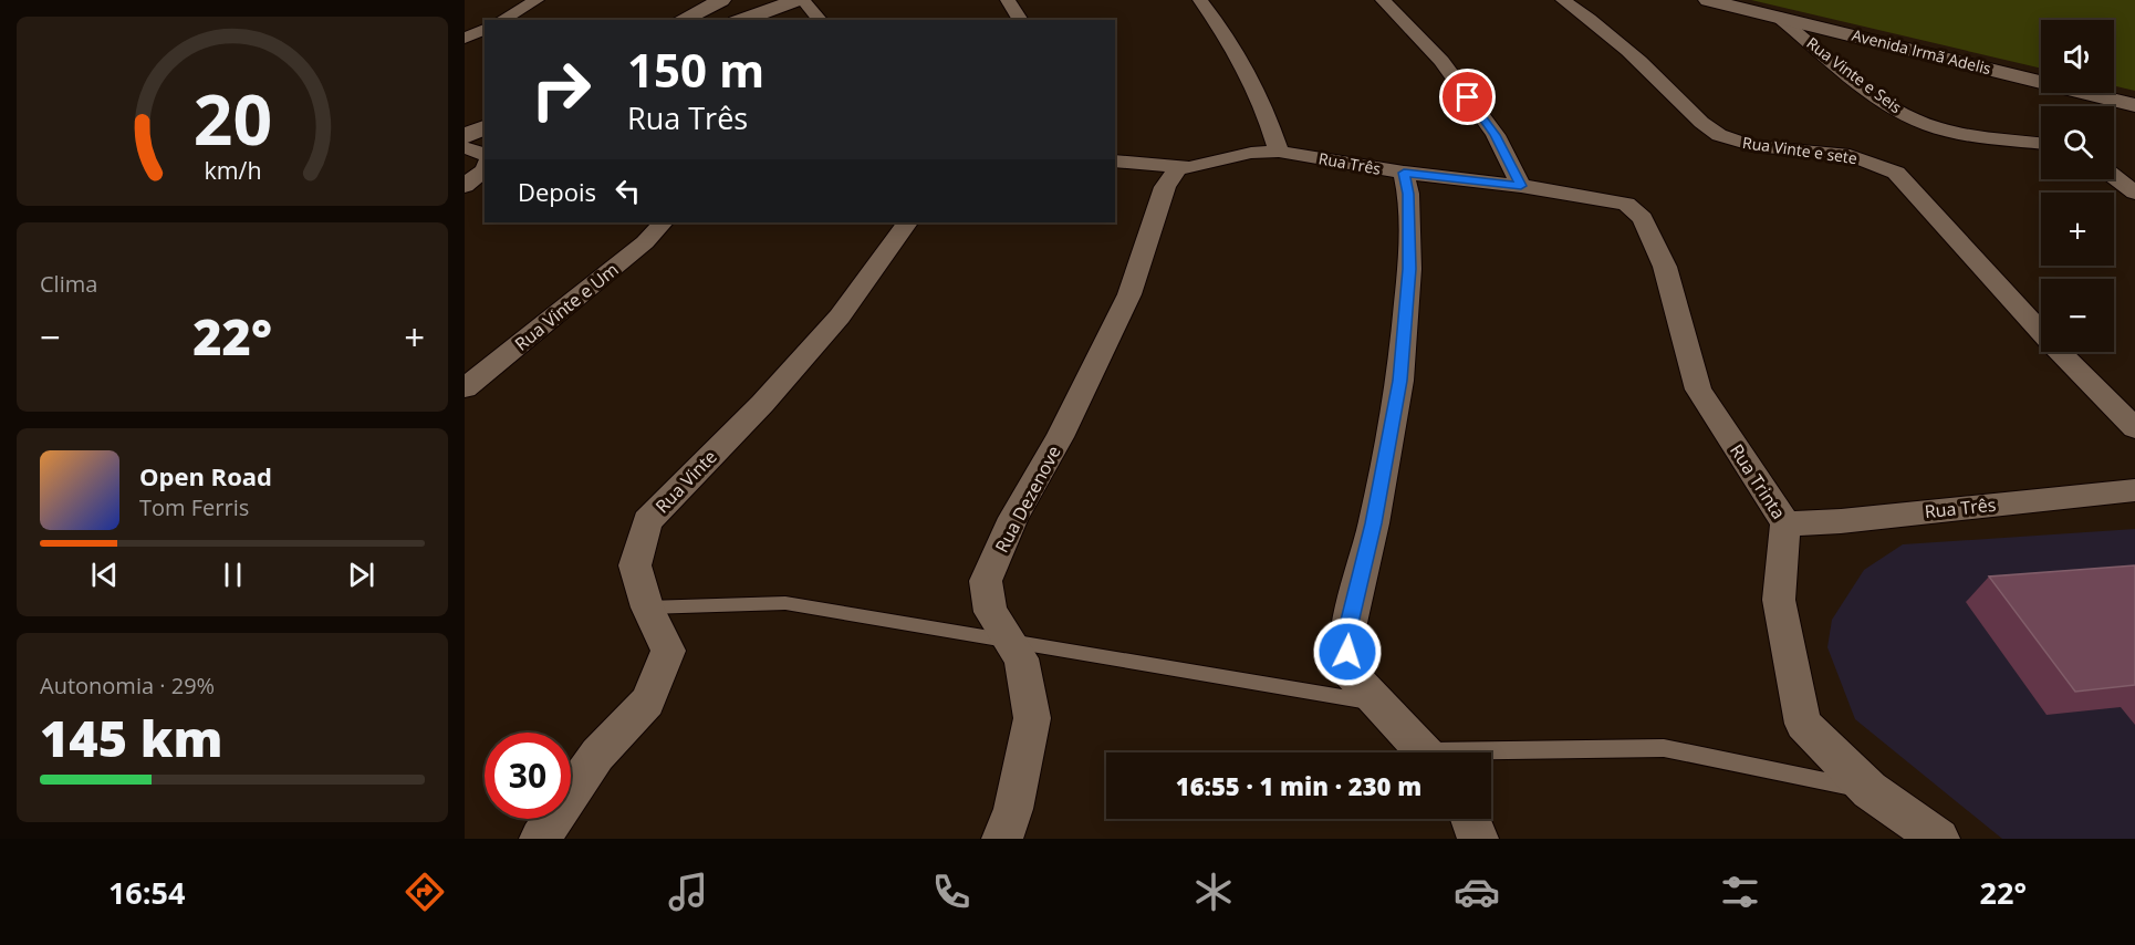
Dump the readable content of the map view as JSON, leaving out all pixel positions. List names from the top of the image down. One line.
{"streets":{"street":["Avenida Irmã Adelis","Rua Vinte e Seis","Rua Vinte e sete","Rua Três","Rua Vinte e Um","Rua Vinte","Rua Trinta","Rua Dezenove"]},"crossings":[["Avenida Irmã Adelis","Rua Vinte e Seis"],["Rua Três","Rua Trinta"],["Rua Três","Rua Dezenove"]],"page":{"map_buttons":["+","−"],"turn":["150 m","Rua Três"],"then":"Depois","tile":["Clima",["Autonomia · 29%","145 km"]],"heat":["−","22°","+"],"song":["Open Road","Tom Ferris"],"limit":"30","trip":"16:55 · 1 min · 230 m","tabs":["16:54","22°"],"gauge":["20","km/h"]}}
